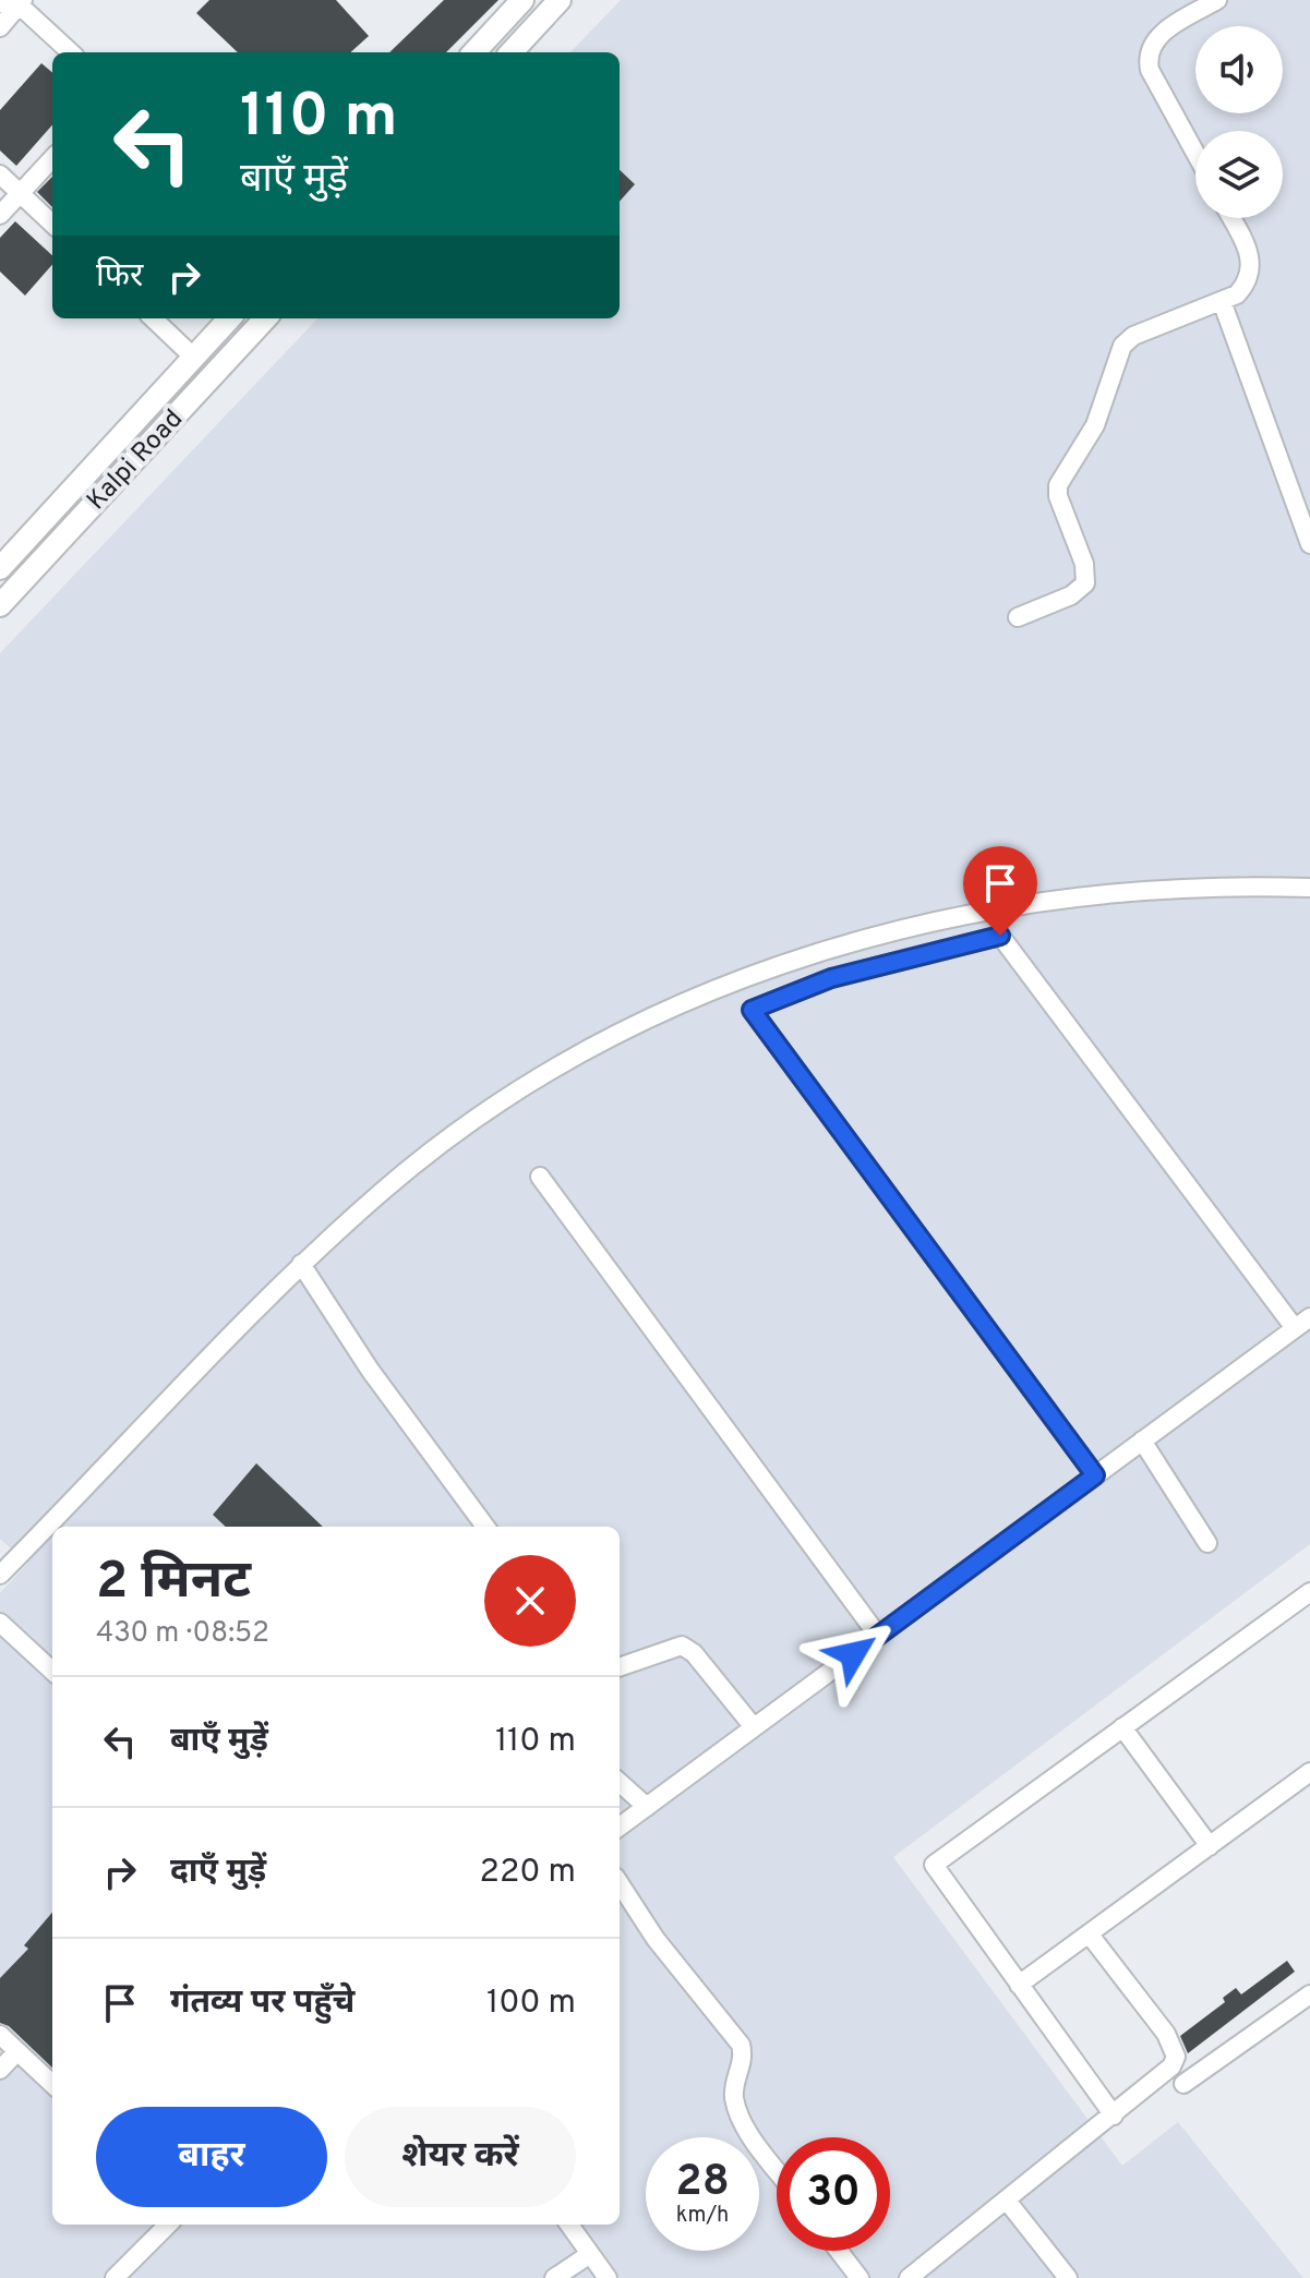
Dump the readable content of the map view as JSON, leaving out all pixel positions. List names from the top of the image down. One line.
{"streets":{"main road":["Kalpi Road"]},"page":{"turn":["110 m","बाएँ मुड़ें"],"then":"फिर","heading":["2 मिनट","430 m · 08:52"],"list":[{"name":"बाएँ मुड़ें","value":"110 m"},{"name":"दाएँ मुड़ें","value":"220 m"},{"name":"गंतव्य पर पहुँचे","value":"100 m"}],"buttons":["बाहर","शेयर करें"],"speed":"28 km/h","limit":"30"}}
